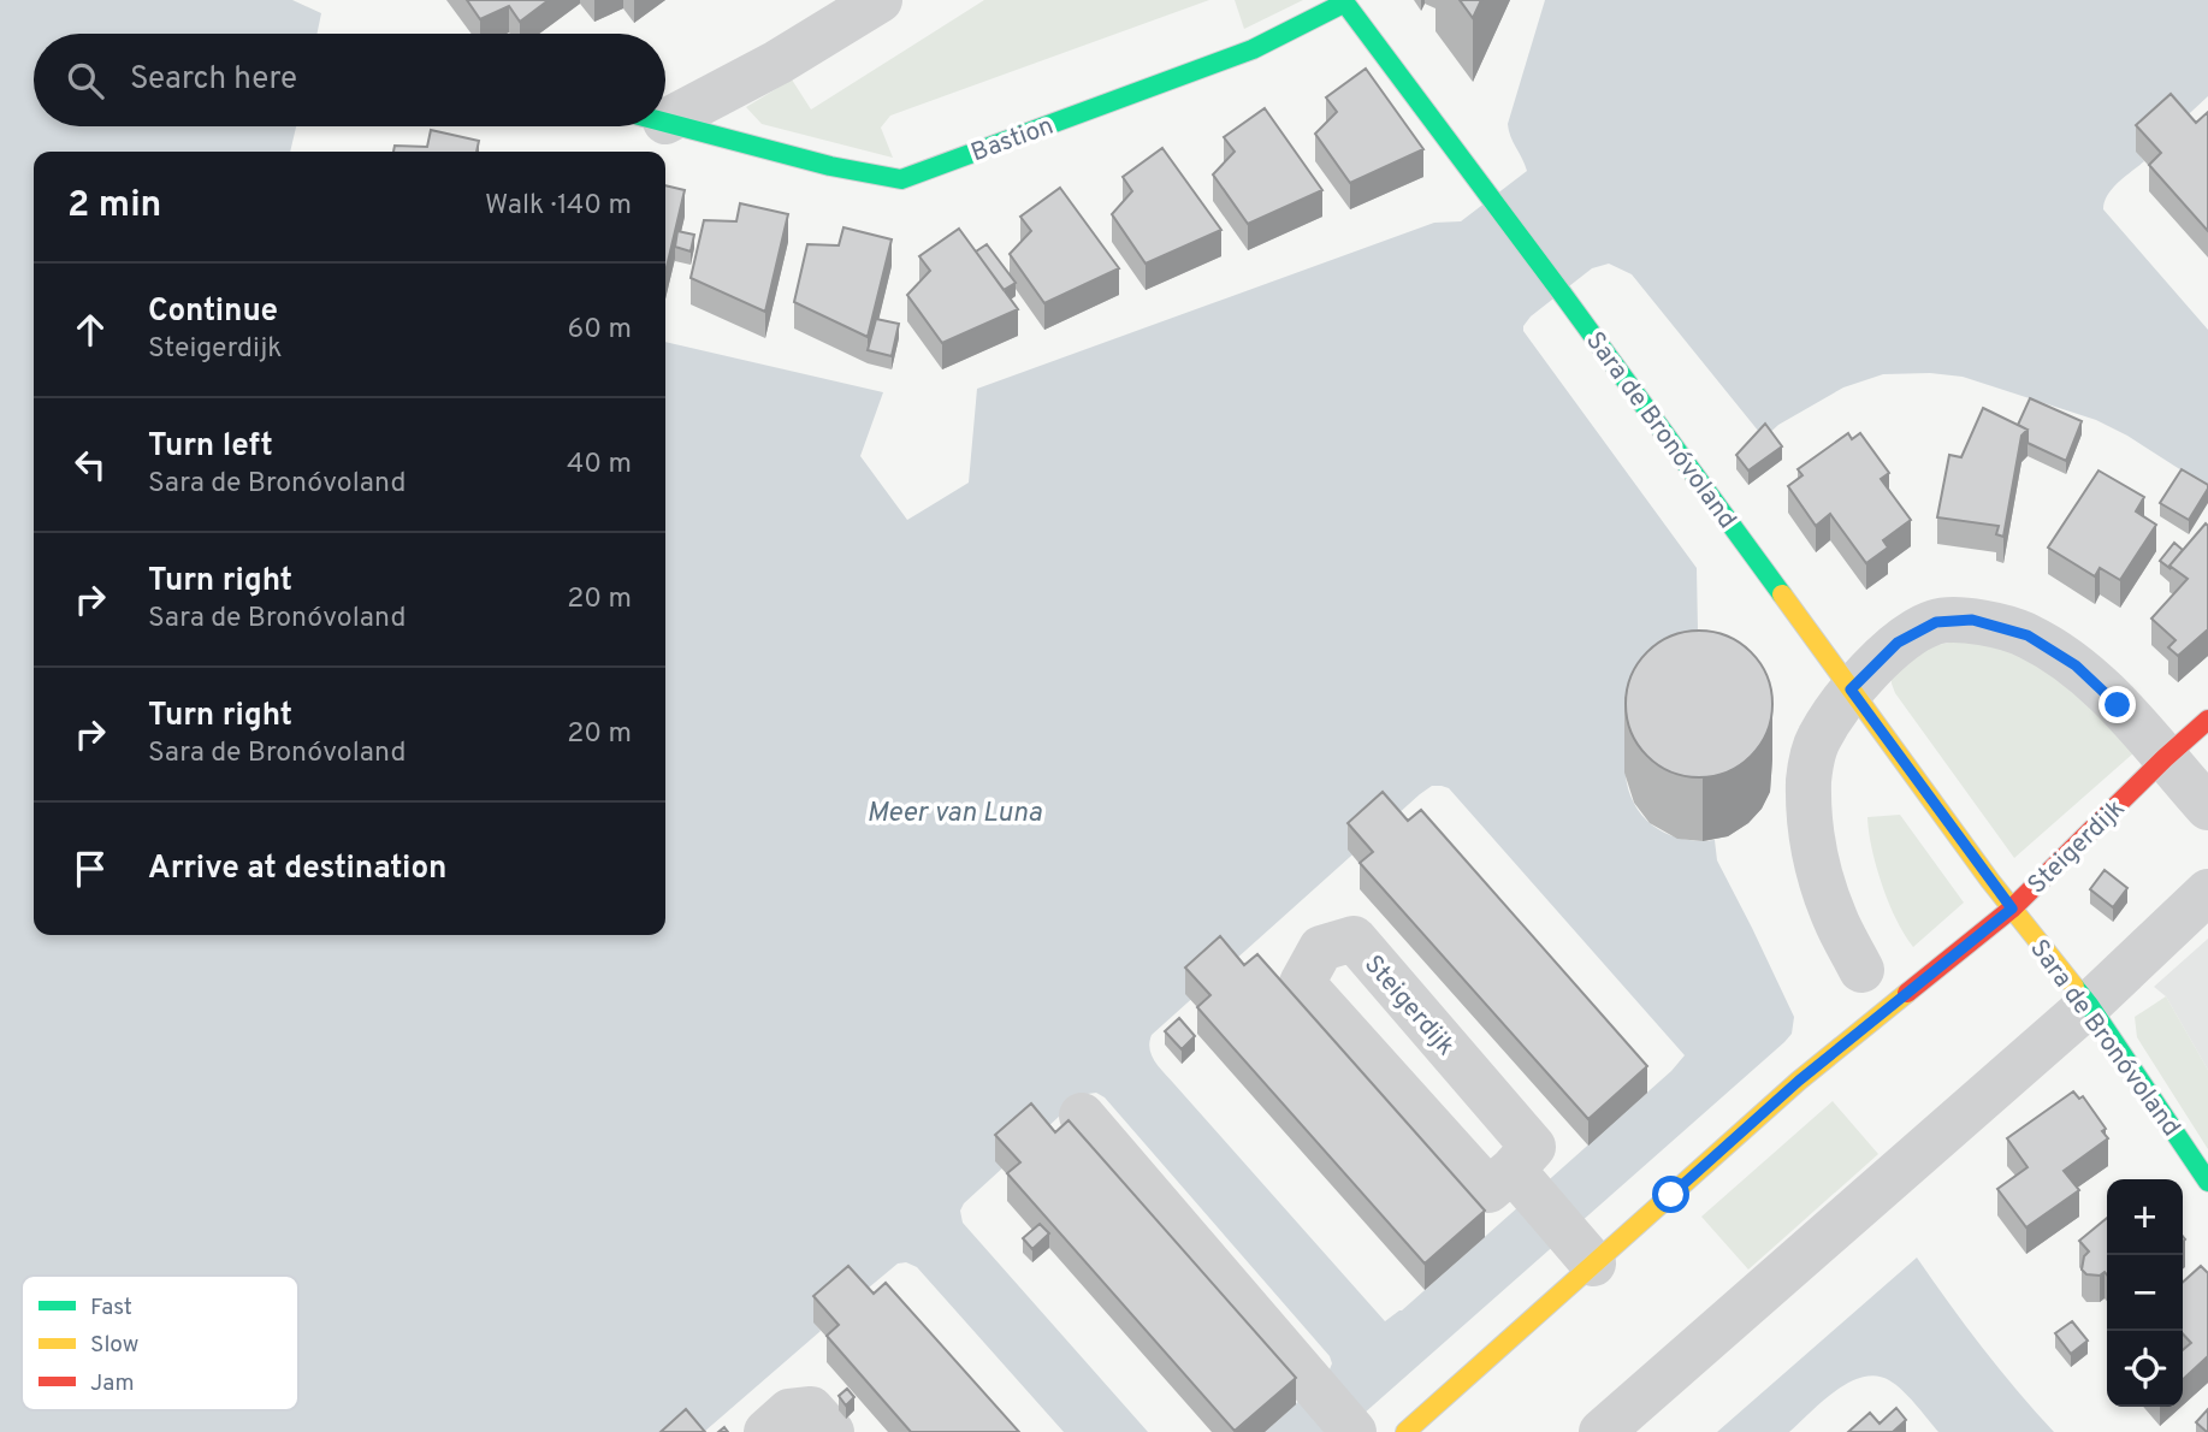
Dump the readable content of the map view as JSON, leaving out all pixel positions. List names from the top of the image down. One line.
{"streets":{"street":["Bastion","Sara de Bronóvoland","Steigerdijk"]},"crossings":[["Bastion","Sara de Bronóvoland"],["Sara de Bronóvoland","Steigerdijk"]],"water":["Meer van Luna"],"legend":["Fast","Slow","Jam"],"page":{"search":"Search here","heading":["2 min","Walk · 140 m"],"list":[["Continue","Steigerdijk","60 m"],["Turn left","Sara de Bronóvoland","40 m"],["Turn right","Sara de Bronóvoland","20 m"],["Turn right","Sara de Bronóvoland","20 m"],"Arrive at destination"],"map_buttons":["+","−"]}}
